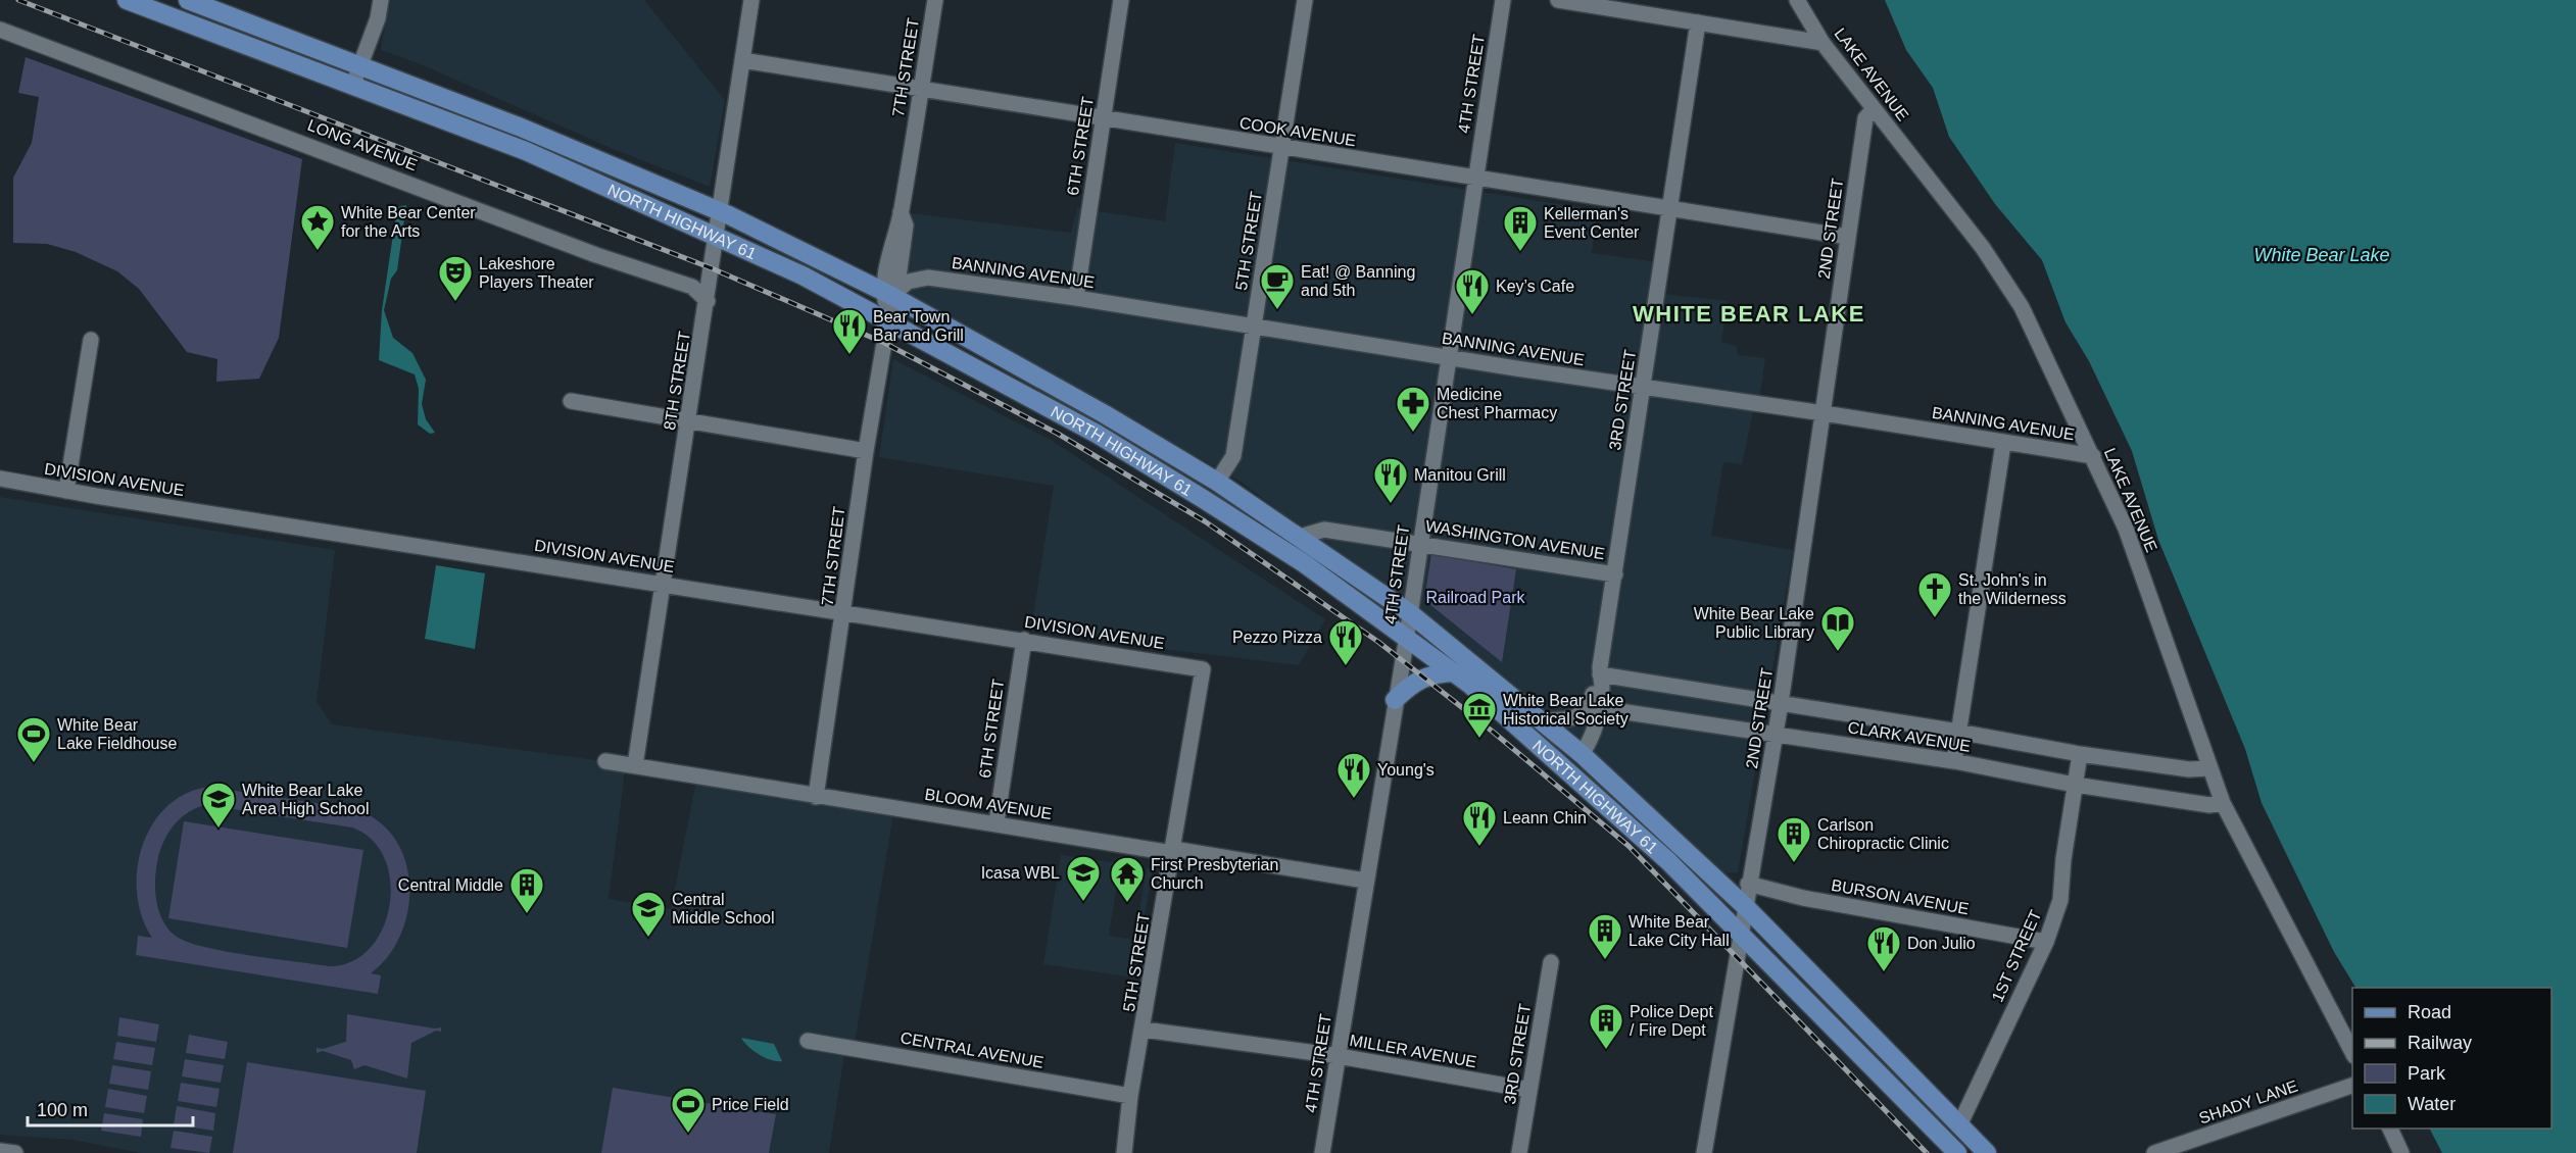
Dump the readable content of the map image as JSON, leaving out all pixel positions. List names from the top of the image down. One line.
{"streets":{"main road":["NORTH HIGHWAY 61"],"street":["7TH STREET","LAKE AVENUE","4TH STREET","COOK AVENUE","LONG AVENUE","6TH STREET","2ND STREET","5TH STREET","BANNING AVENUE","8TH STREET","3RD STREET","DIVISION AVENUE","WASHINGTON AVENUE","CLARK AVENUE","BLOOM AVENUE","BURSON AVENUE","1ST STREET","CENTRAL AVENUE","MILLER AVENUE","SHADY LANE"]},"crossings":[["7TH STREET","COOK AVENUE"],["7TH STREET","NORTH HIGHWAY 61"],["7TH STREET","BANNING AVENUE"],["7TH STREET","DIVISION AVENUE"],["7TH STREET","BLOOM AVENUE"],["LAKE AVENUE","2ND STREET"],["LAKE AVENUE","BANNING AVENUE"],["LAKE AVENUE","CLARK AVENUE"],["4TH STREET","COOK AVENUE"],["4TH STREET","NORTH HIGHWAY 61"],["4TH STREET","BANNING AVENUE"],["4TH STREET","WASHINGTON AVENUE"],["4TH STREET","BLOOM AVENUE"],["4TH STREET","MILLER AVENUE"],["COOK AVENUE","6TH STREET"],["COOK AVENUE","2ND STREET"],["COOK AVENUE","5TH STREET"],["COOK AVENUE","8TH STREET"],["COOK AVENUE","3RD STREET"],["LONG AVENUE","8TH STREET"],["6TH STREET","BANNING AVENUE"],["6TH STREET","DIVISION AVENUE"],["6TH STREET","BLOOM AVENUE"],["NORTH HIGHWAY 61","2ND STREET"],["NORTH HIGHWAY 61","5TH STREET"],["NORTH HIGHWAY 61","BANNING AVENUE"],["NORTH HIGHWAY 61","8TH STREET"],["NORTH HIGHWAY 61","3RD STREET"],["NORTH HIGHWAY 61","WASHINGTON AVENUE"],["NORTH HIGHWAY 61","1ST STREET"],["2ND STREET","BANNING AVENUE"],["2ND STREET","CLARK AVENUE"],["2ND STREET","BURSON AVENUE"],["5TH STREET","BANNING AVENUE"],["5TH STREET","DIVISION AVENUE"],["5TH STREET","BLOOM AVENUE"],["5TH STREET","CENTRAL AVENUE"],["5TH STREET","MILLER AVENUE"],["BANNING AVENUE","3RD STREET"],["8TH STREET","DIVISION AVENUE"],["8TH STREET","BLOOM AVENUE"],["3RD STREET","WASHINGTON AVENUE"],["3RD STREET","CLARK AVENUE"],["3RD STREET","MILLER AVENUE"],["CLARK AVENUE","1ST STREET"],["BURSON AVENUE","1ST STREET"]],"districts":["WHITE BEAR LAKE"],"water":["White Bear Lake"],"parks":["Railroad Park"],"places":{"place":["White Bear Center for the Arts"],"building":["Kellerman's Event Center","Carlson Chiropractic Clinic","Central Middle","White Bear Lake City Hall","Police Dept / Fire Dept"],"theatre":["Lakeshore Players Theater"],"cafe":["Eat! @ Banning and 5th"],"restaurant":["Key’s Cafe","Bear Town Bar and Grill","Manitou Grill","Pezzo Pizza","Young's","Leann Chin","Don Julio"],"pharmacy":["Medicine Chest Pharmacy"],"church":["St. John's in the Wilderness"],"library":["White Bear Lake Public Library"],"museum":["White Bear Lake Historical Society"],"sports":["White Bear Lake Fieldhouse","Price Field"],"school or university":["White Bear Lake Area High School","Icasa WBL","Central Middle School"],"temple":["First Presbyterian Church"]},"legend":["Road","Railway","Park","Water"],"scale_bar":"100 m"}
